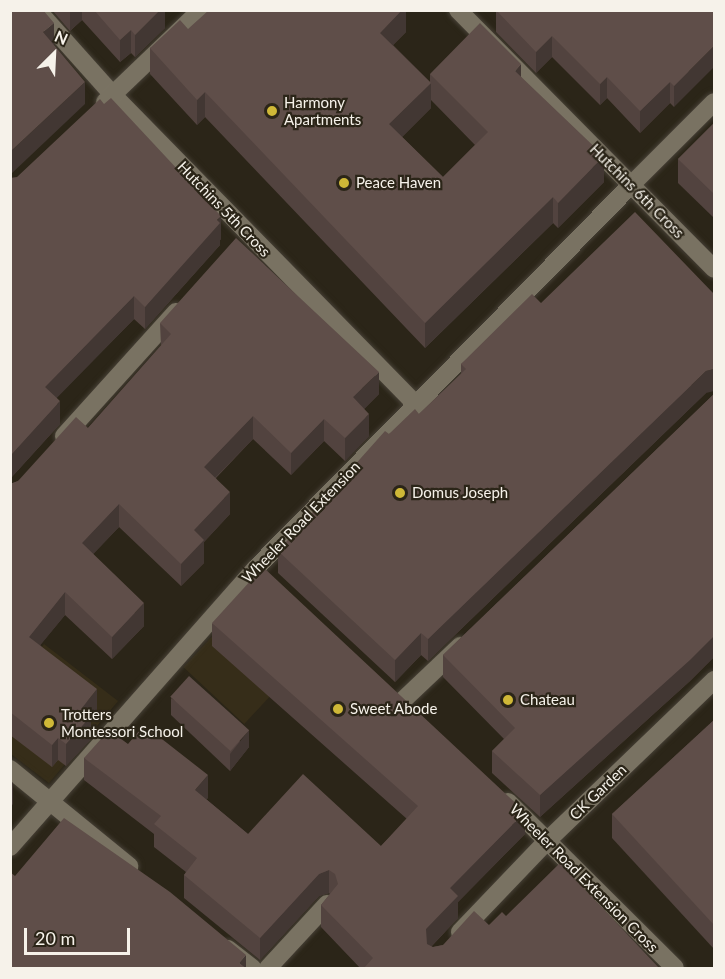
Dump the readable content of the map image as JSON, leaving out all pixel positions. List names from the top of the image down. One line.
{"streets":{"street":["Hutchins 6th Cross","Hutchins 5th Cross","Wheeler Road Extension","CK Garden","Wheeler Road Extension Cross"]},"crossings":[["Hutchins 6th Cross","Wheeler Road Extension"],["Hutchins 5th Cross","Wheeler Road Extension"],["CK Garden","Wheeler Road Extension Cross"]],"places":["Harmony Apartments","Peace Haven","Domus Joseph","Chateau","Sweet Abode","Trotters Montessori School"],"scale_bar":"20 m","north":"top right"}
